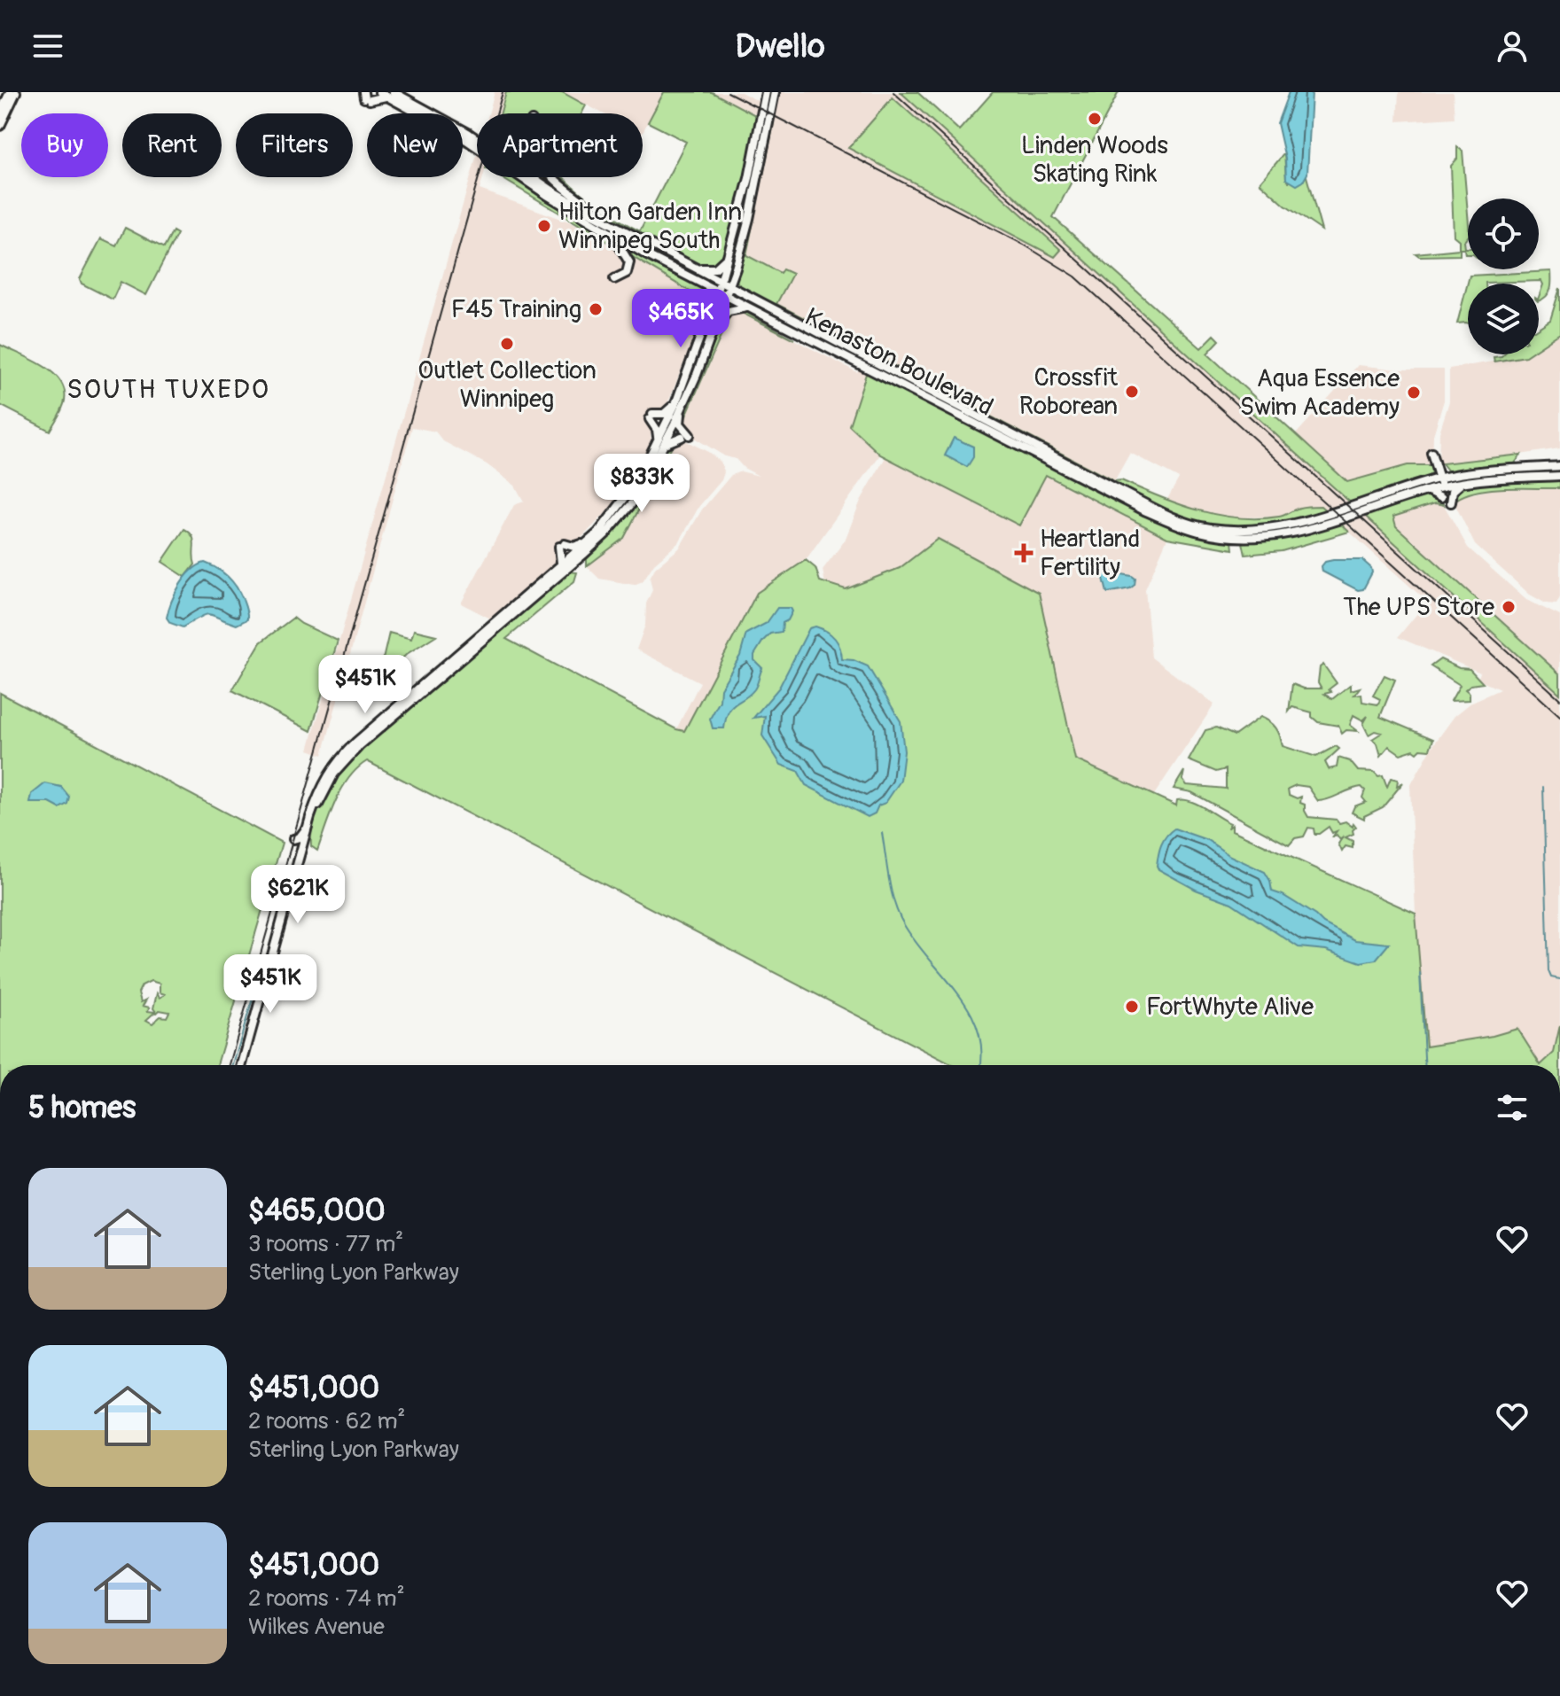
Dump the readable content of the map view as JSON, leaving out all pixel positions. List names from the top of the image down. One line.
{"streets":{"main road":["Kenaston Boulevard"]},"districts":["SOUTH TUXEDO"],"places":{"other":["Linden Woods Skating Rink","Hilton Garden Inn Winnipeg South","F45 Training","Outlet Collection Winnipeg","Crossfit Roborean","Aqua Essence Swim Academy","The UPS Store","FortWhyte Alive"],"health":["Heartland Fertility"]},"page":{"header":"Dwello","chip":["Buy","Rent","Filters","New","Apartment"],"price":["$465K","$833K","$451K","$621K","$451K"],"heading":"5 homes","list":[{"name":"$465,000","note":"3 rooms · 77 m² · Sterling Lyon Parkway"},{"name":"$451,000","note":"2 rooms · 62 m² · Sterling Lyon Parkway"},{"name":"$451,000","note":"2 rooms · 74 m² · Wilkes Avenue"}]}}
